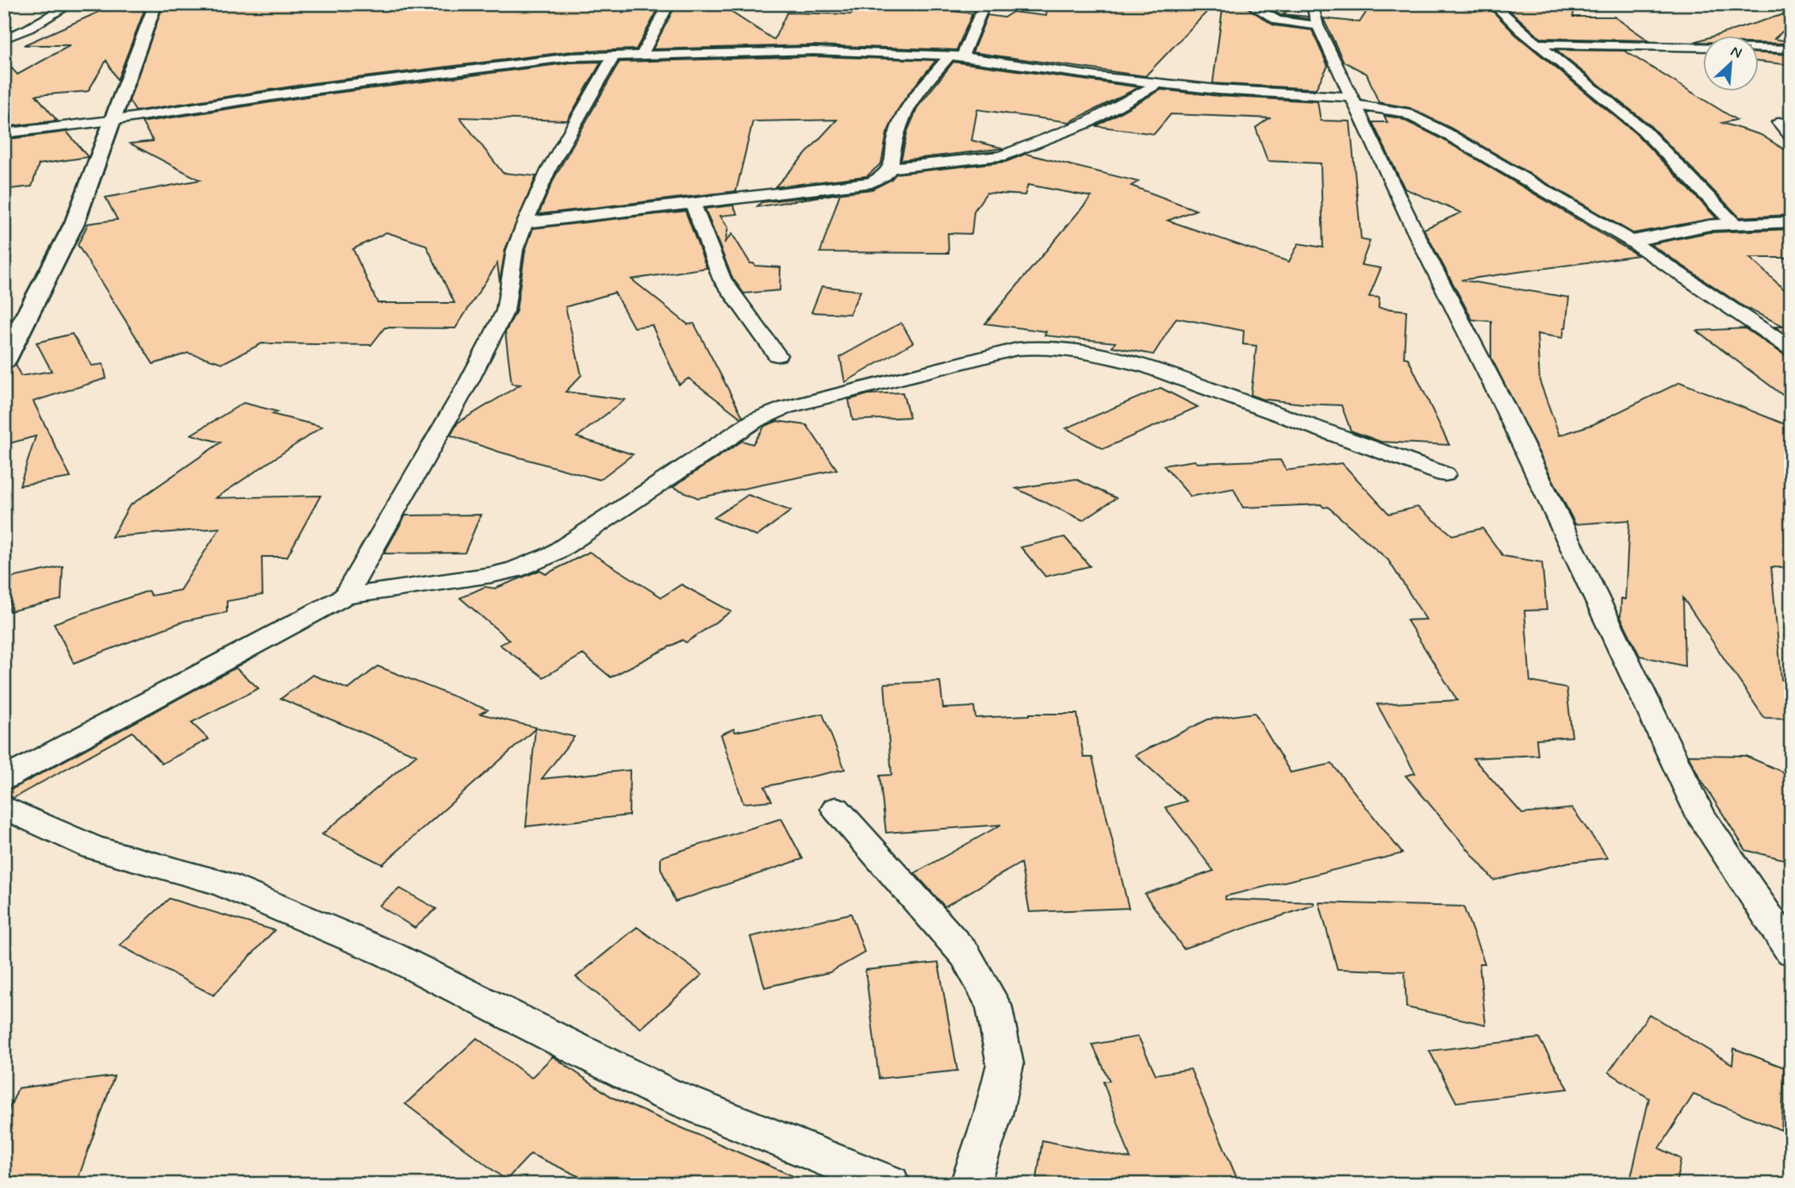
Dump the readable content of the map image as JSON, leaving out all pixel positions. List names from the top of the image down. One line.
{"north":"top right"}
